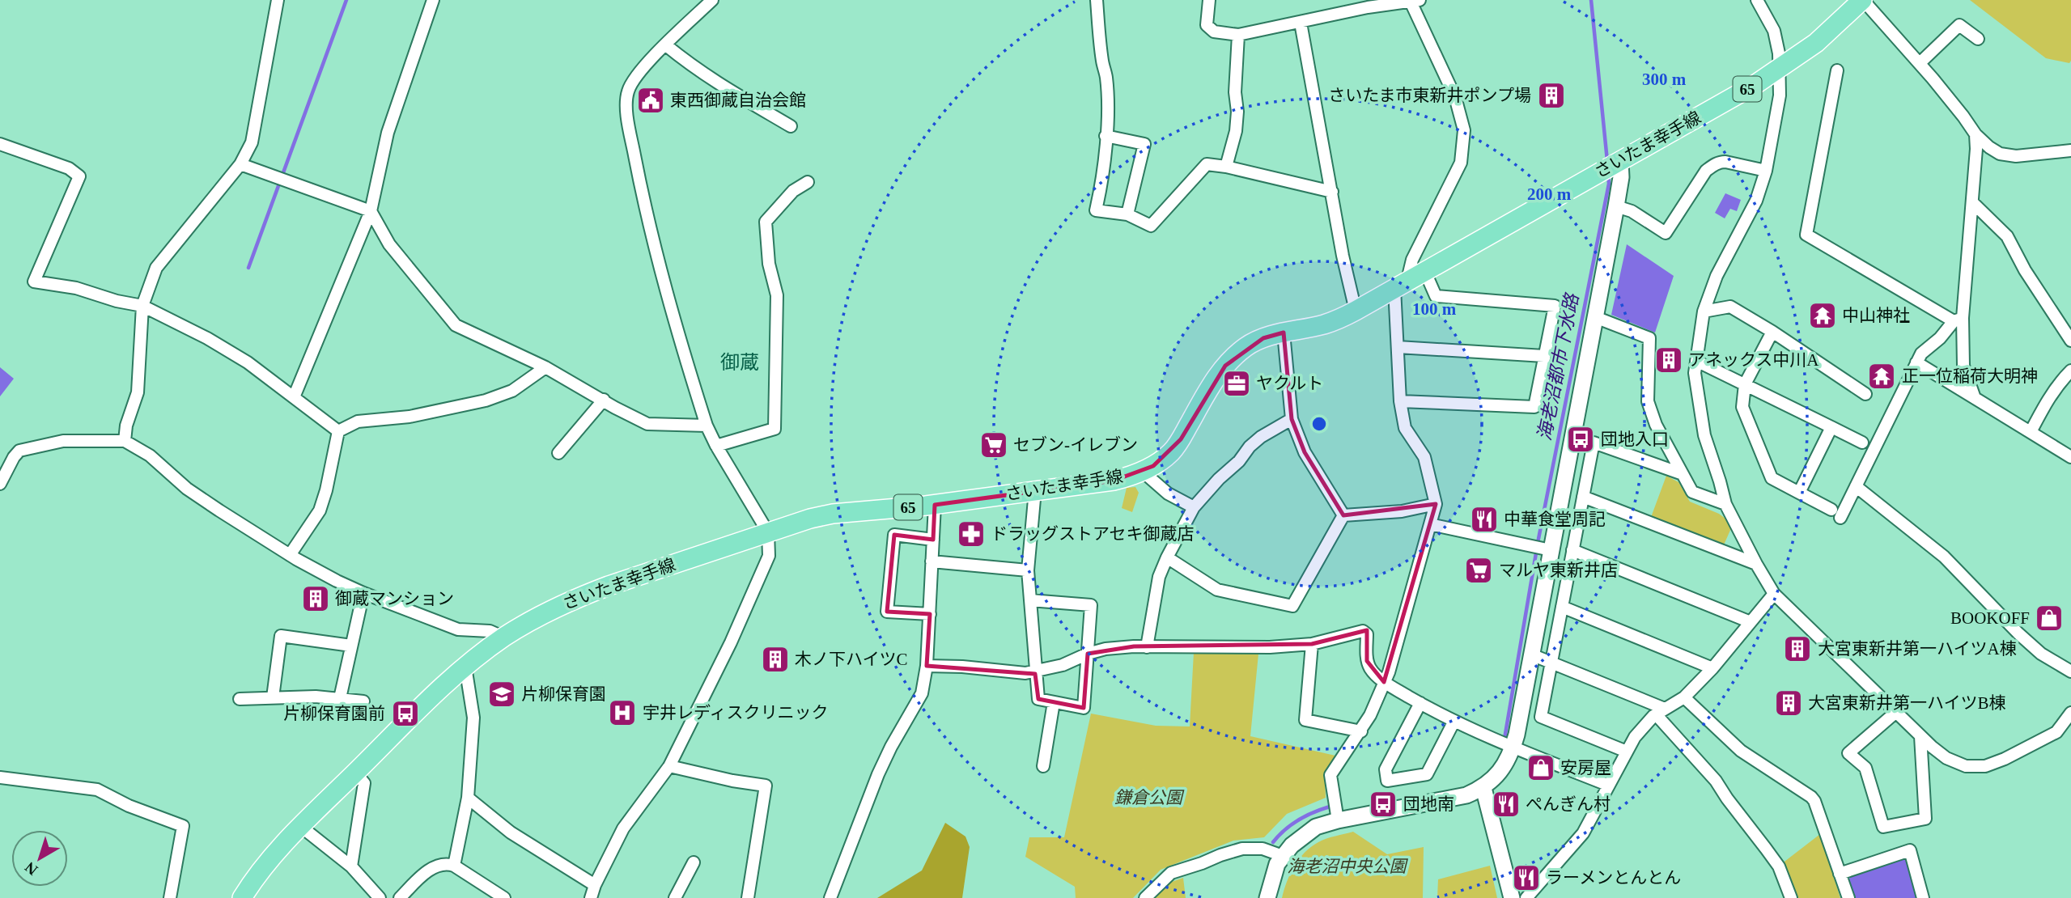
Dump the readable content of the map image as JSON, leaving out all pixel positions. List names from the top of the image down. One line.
{"streets":{"main road":["65","さいたま幸手線"]},"districts":["御蔵"],"water":["海老沼都市下水路"],"parks":["鎌倉公園","海老沼中央公園"],"places":{"building":["さいたま市東新井ポンプ場","アネックス中川A","御蔵マンション","大宮東新井第一ハイツA棟","木ノ下ハイツC","大宮東新井第一ハイツB棟"],"public building":["東西御蔵自治会館"],"temple":["中山神社","正一位稲荷大明神"],"office":["ヤクルト"],"bus stop":["団地入口","片柳保育園前","団地南"],"supermarket":["セブン-イレブン","マルヤ東新井店"],"restaurant":["中華食堂周記","ぺんぎん村","ラーメンとんとん"],"pharmacy":["ドラッグストアセキ御蔵店"],"shop":["BOOKOFF","安房屋"],"school or university":["片柳保育園"],"hospital":["宇井レディスクリニック"]},"north":"bottom left","rings":["300 m","200 m","100 m"]}
